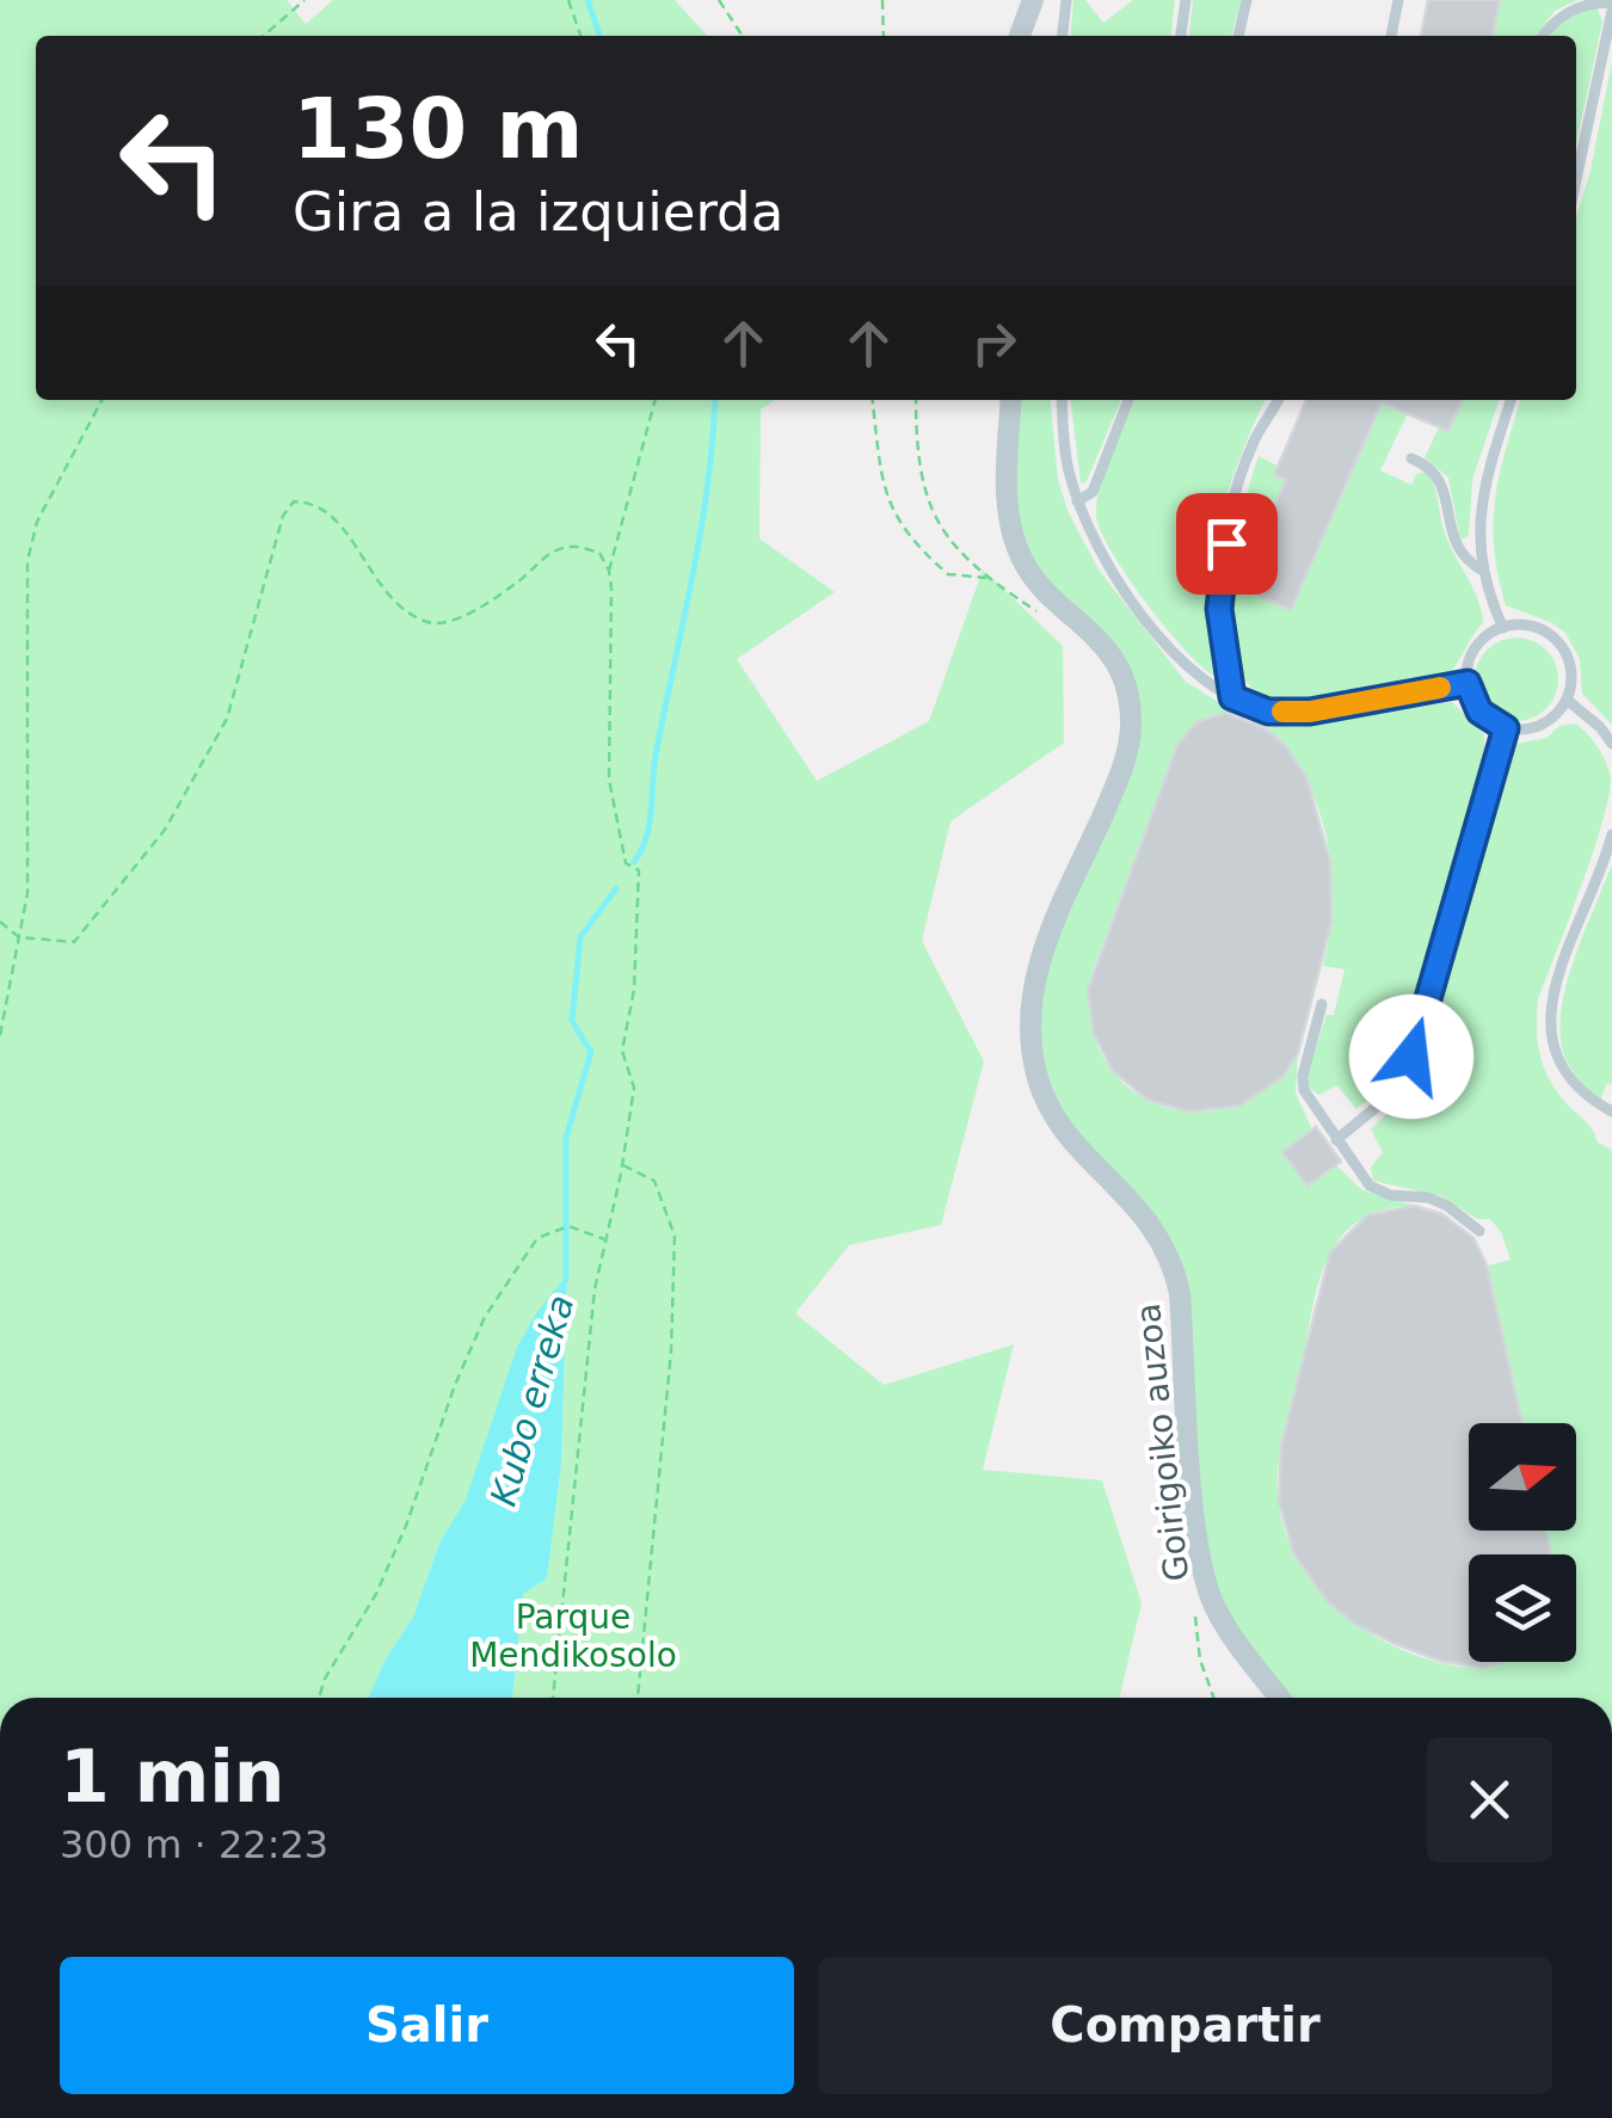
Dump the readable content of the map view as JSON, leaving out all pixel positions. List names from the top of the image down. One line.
{"streets":{"street":["Goirigoiko auzoa"]},"water":["Kubo erreka"],"parks":["Parque Mendikosolo"],"north":"right","page":{"turn":["130 m","Gira a la izquierda"],"heading":["1 min","300 m · 22:23"],"buttons":["Salir","Compartir"]}}
